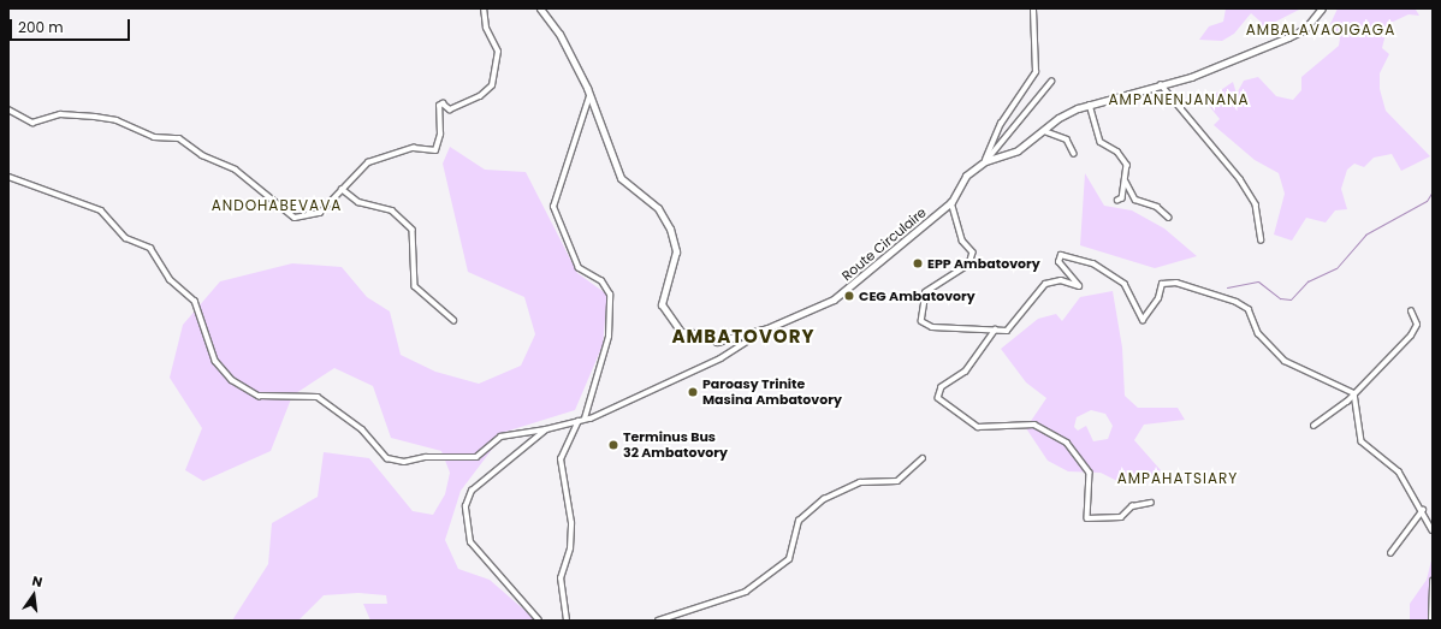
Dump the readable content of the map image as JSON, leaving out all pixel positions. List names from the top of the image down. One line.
{"streets":{"street":["Route Circulaire"]},"districts":["AMBALAVAOIGAGA","AMPANENJANANA","ANDOHABEVAVA","AMBATOVORY","AMPAHATSIARY"],"places":["EPP Ambatovory","CEG Ambatovory","Paroasy Trinite Masina Ambatovory","Terminus Bus 32 Ambatovory"],"scale_bar":"200 m","north":"top"}
